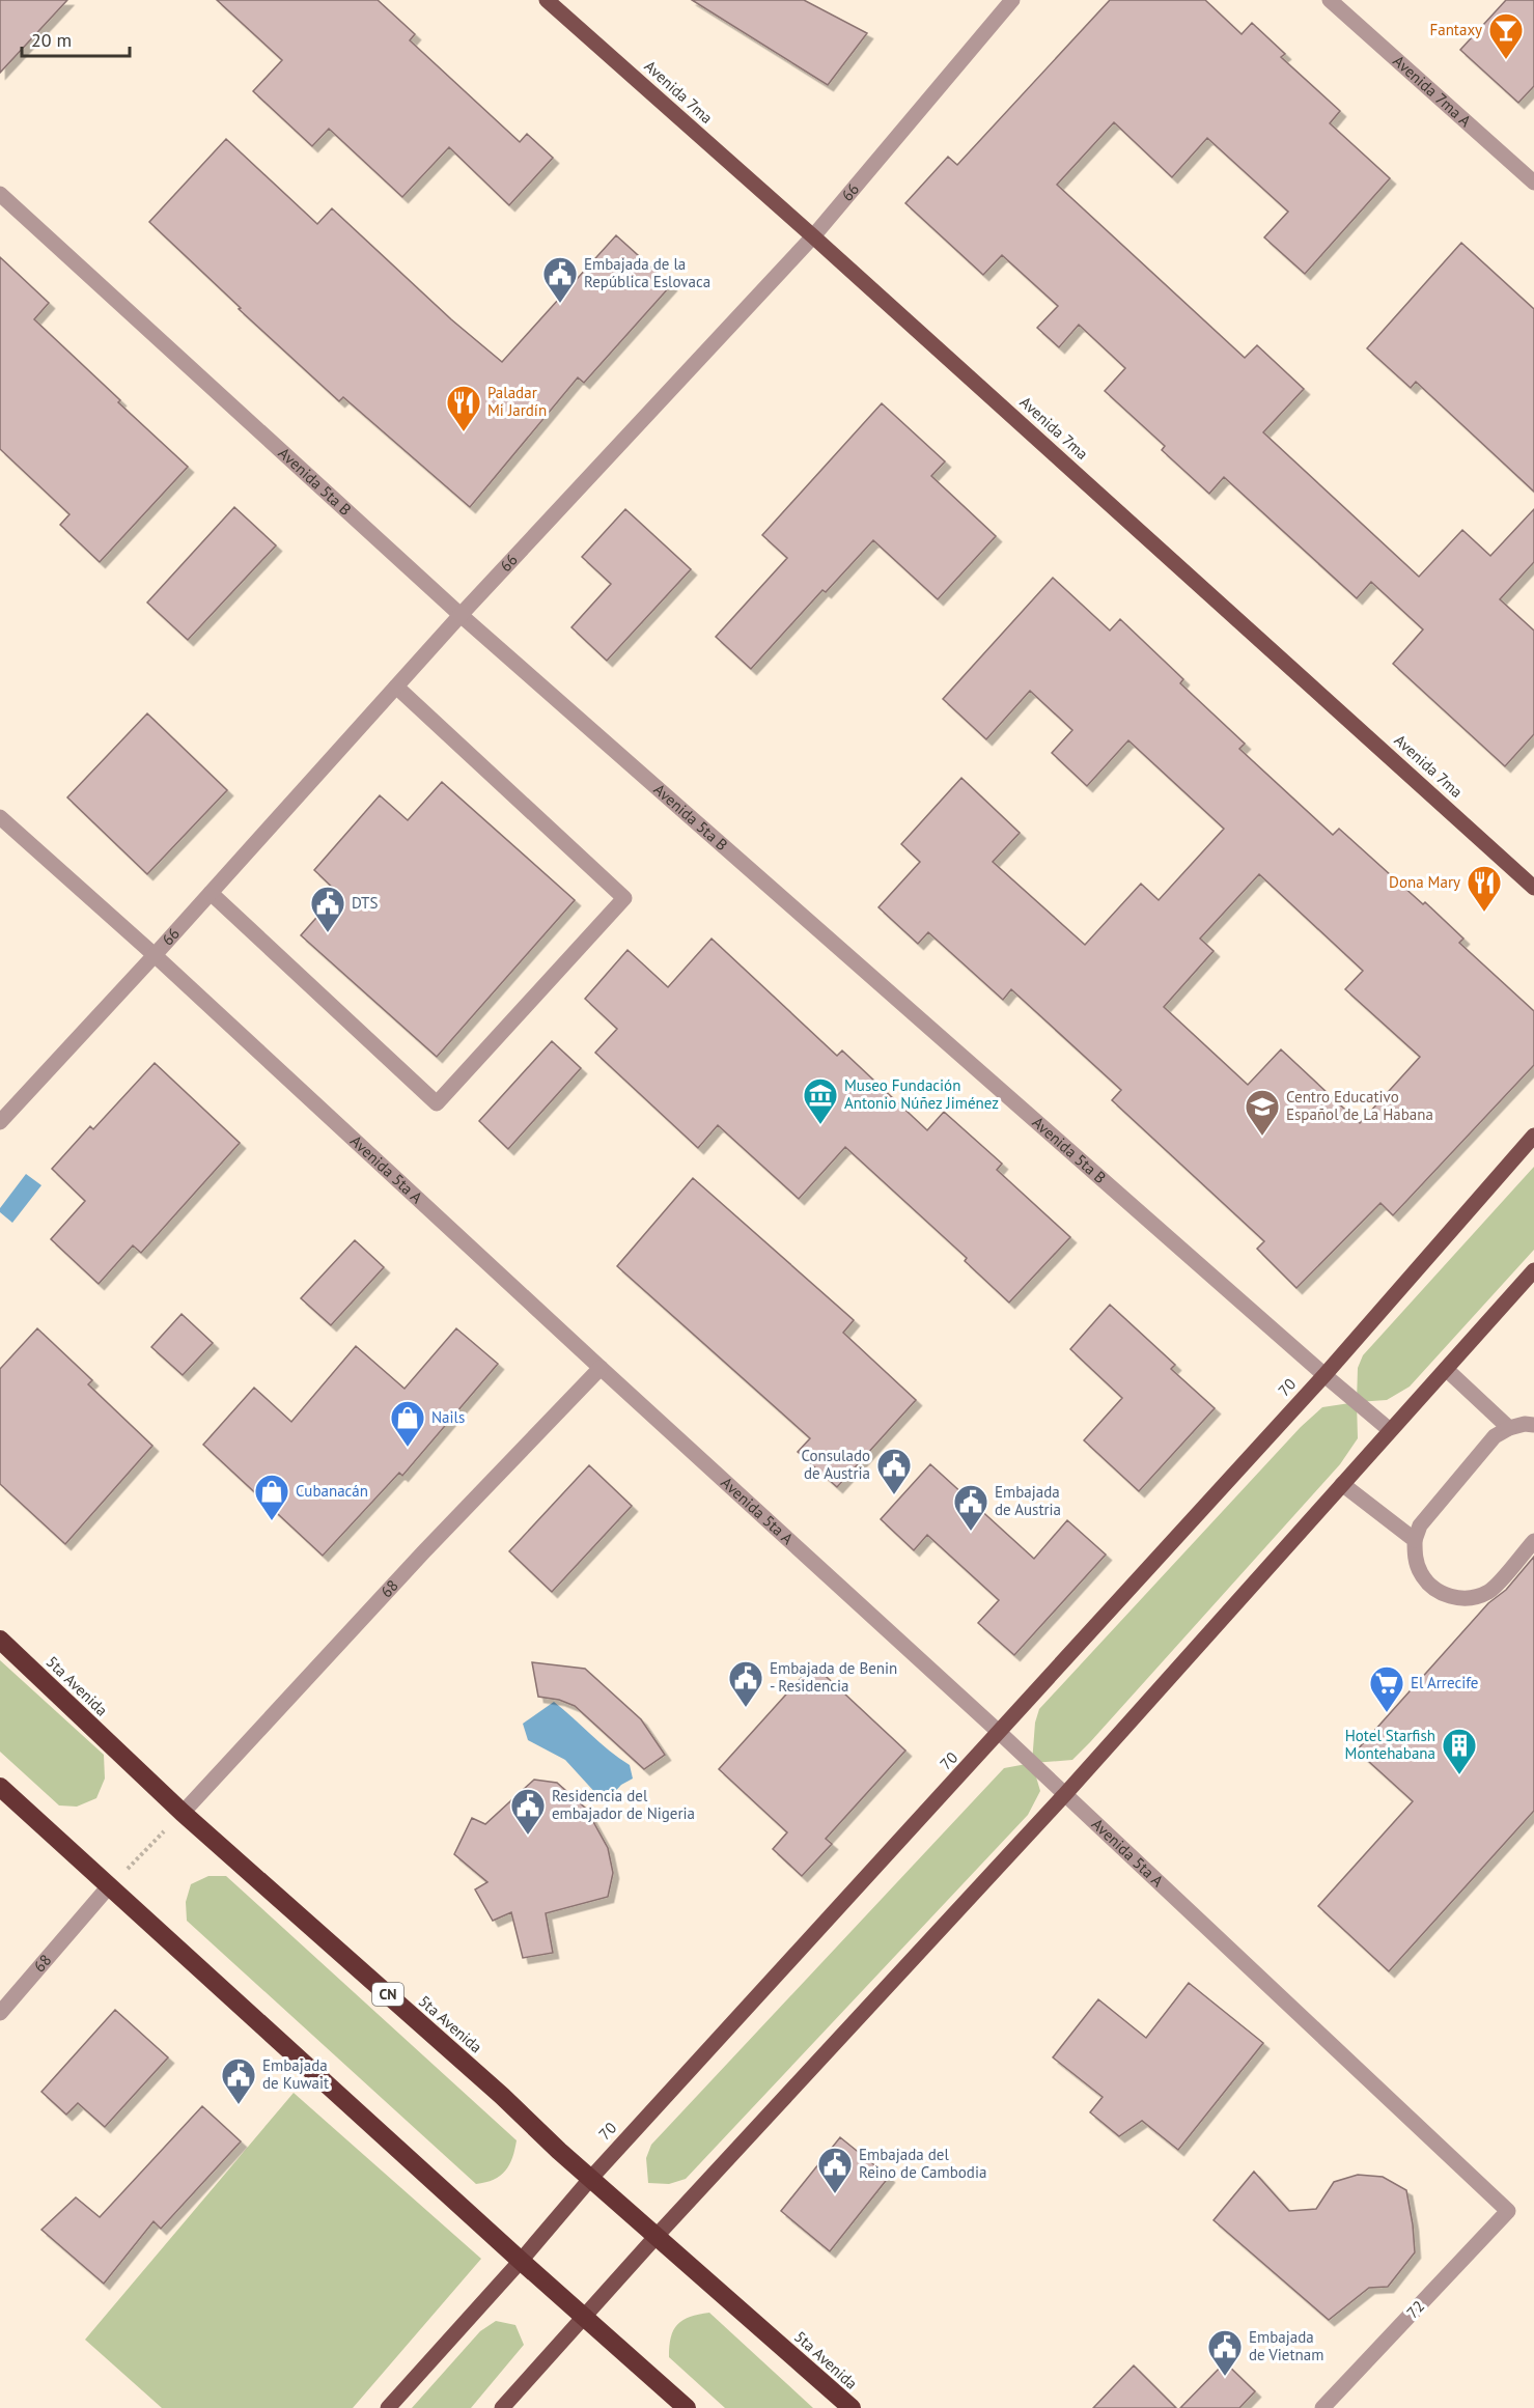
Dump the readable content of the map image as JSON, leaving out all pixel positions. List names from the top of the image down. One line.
{"streets":{"highway":["5ta Avenida","CN"],"main road":["Avenida 7ma","70"],"street":["Avenida 7ma A","66","Avenida 5ta B","Avenida 5ta A","68","72"]},"crossings":[["Avenida 7ma","66"],["66","Avenida 5ta B"],["66","Avenida 5ta A"],["Avenida 5ta B","70"],["Avenida 5ta A","70"],["Avenida 5ta A","68"],["Avenida 5ta A","72"],["70","5ta Avenida"],["68","5ta Avenida"]],"places":{"bar":["Fantaxy"],"public building":["Embajada de la República Eslovaca","DTS","Consulado de Austria","Embajada de Austria","Embajada de Benin - Residencia","Residencia del embajador de Nigeria","Embajada de Kuwait","Embajada del Reino de Cambodia","Embajada de Vietnam"],"restaurant":["Paladar Mi Jardín","Dona Mary"],"museum":["Museo Fundación Antonio Núñez Jiménez"],"school or university":["Centro Educativo Español de La Habana"],"shop":["Nails","Cubanacán"],"supermarket":["El Arrecife"],"building":["Hotel Starfish Montehabana"]},"scale_bar":"20 m"}
